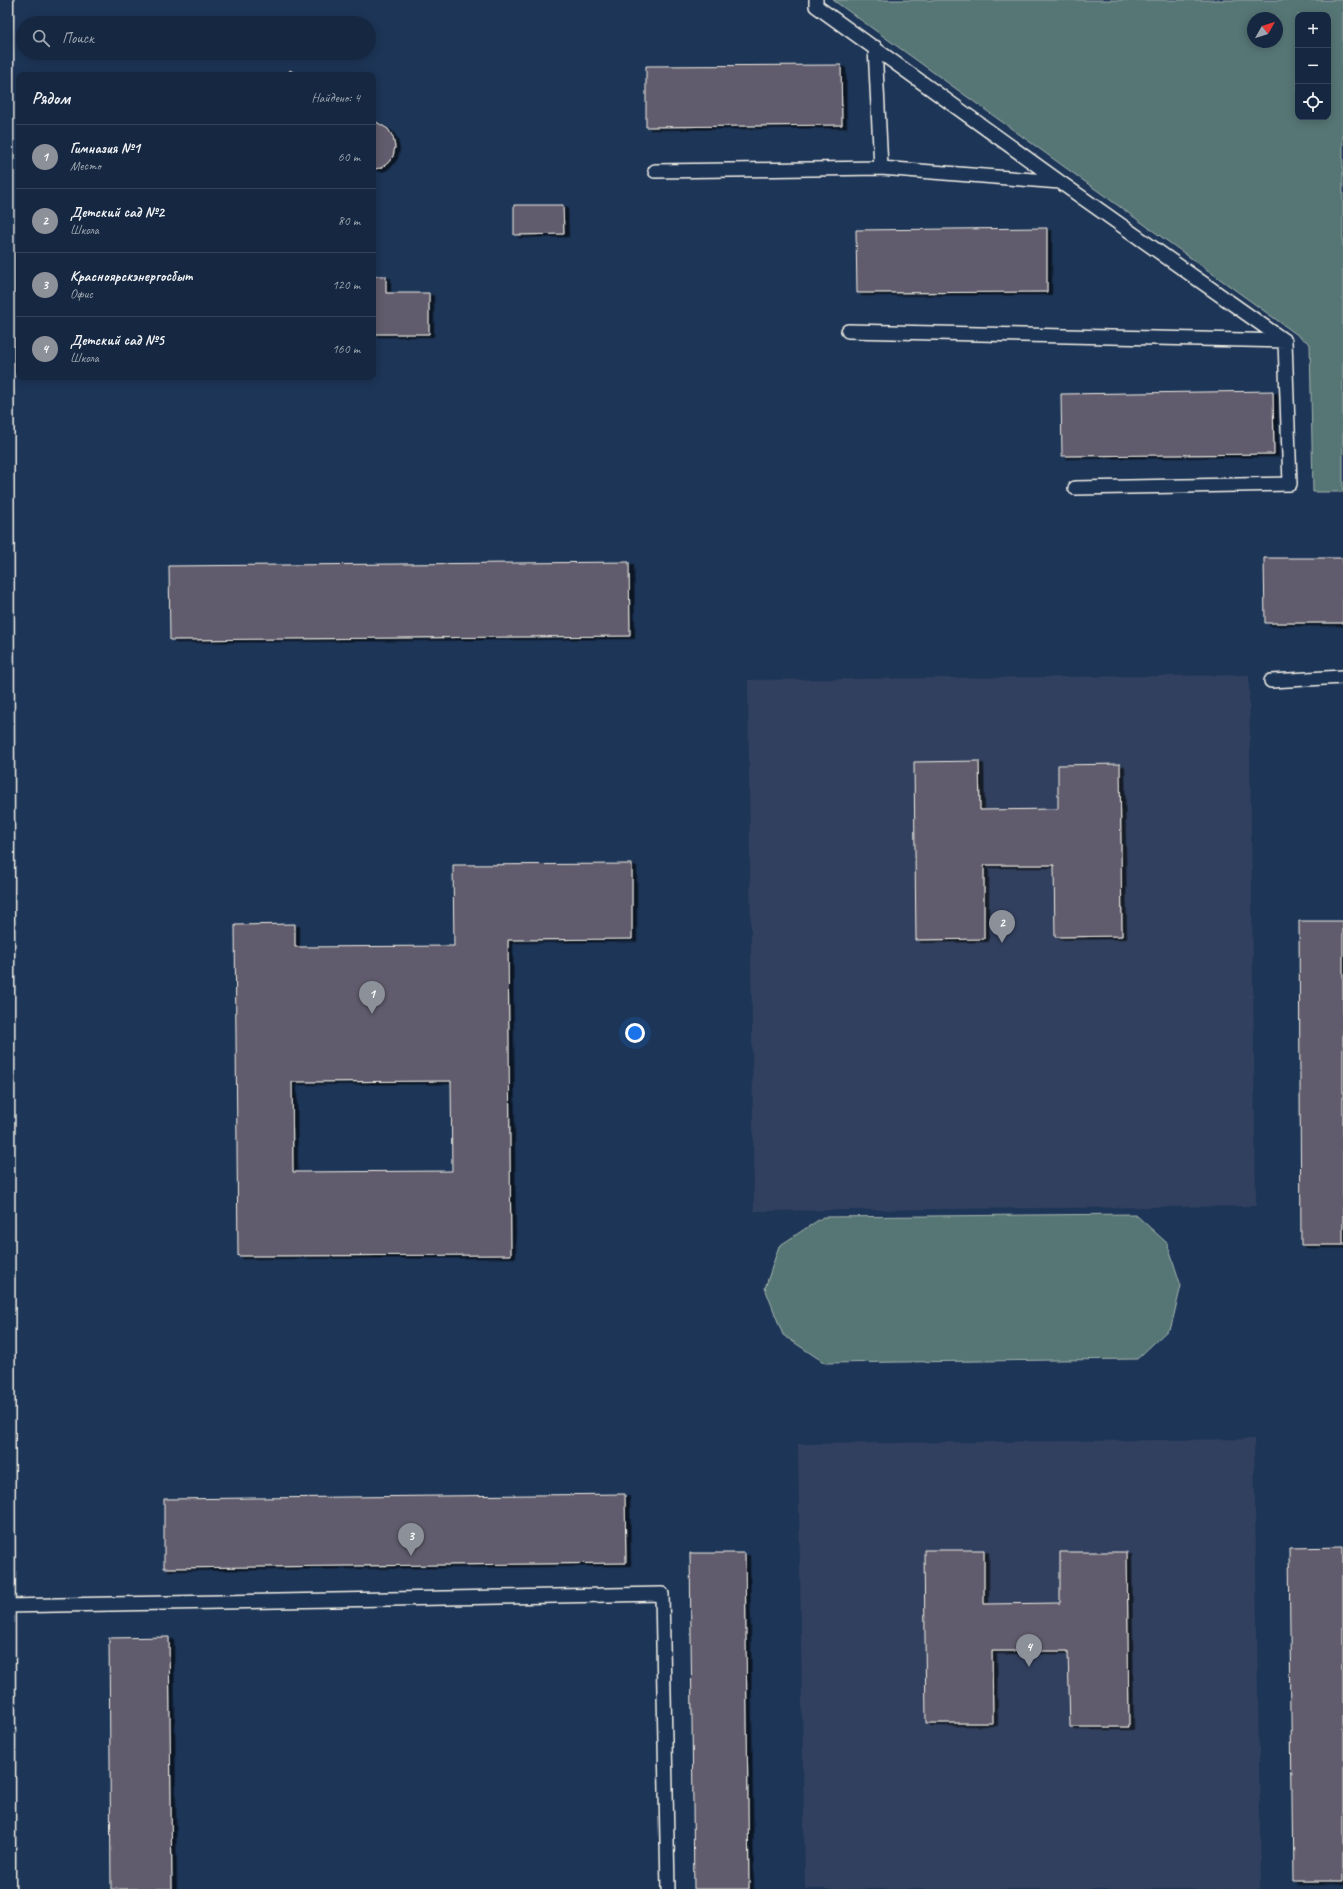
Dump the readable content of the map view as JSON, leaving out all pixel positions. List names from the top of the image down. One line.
{"north":"top right","page":{"map_buttons":["+","−"],"search":"Поиск","heading":["Рядом","Найдено: 4"],"list":[{"mark":"1","name":"Гимназия №1","note":"Место","value":"60 m"},{"mark":"2","name":"Детский сад №2","note":"Школа","value":"80 m"},{"mark":"3","name":"Красноярскэнергосбыт","note":"Офис","value":"120 m"},{"mark":"4","name":"Детский сад №5","note":"Школа","value":"160 m"}],"pins":["2","1","3","4"]}}
